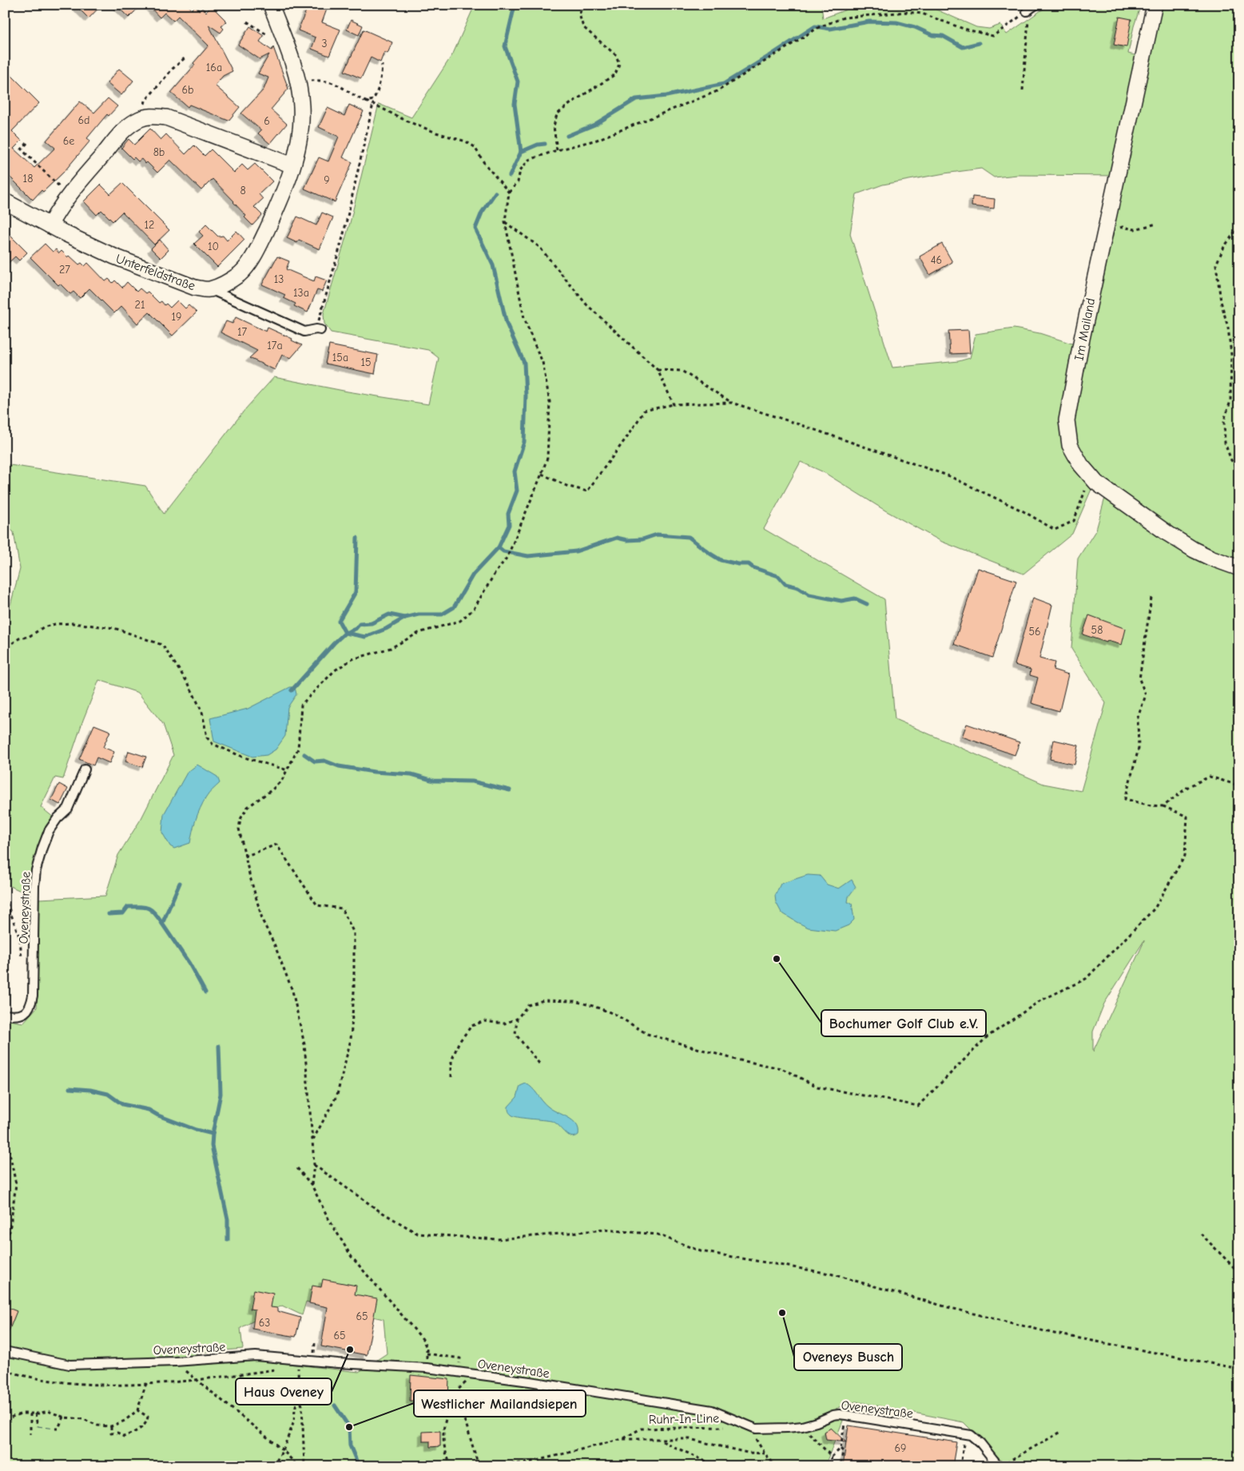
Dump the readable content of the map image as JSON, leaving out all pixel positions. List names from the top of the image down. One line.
{"streets":{"street":["Unterfeldstraße","Im Mailand"],"lane":["Oveneystraße"],"path":["Ruhr-In-Line"]},"places":["Bochumer Golf Club e.V.","Oveneys Busch","Haus Oveney","Westlicher Mailandsiepen"],"house_numbers":["3","16a","6b","6d","6","6e","8b","18","9","8","12","10","46","27","13","13a","21","19","17","17a","15a","15","58","56","65","63","65","69"]}
